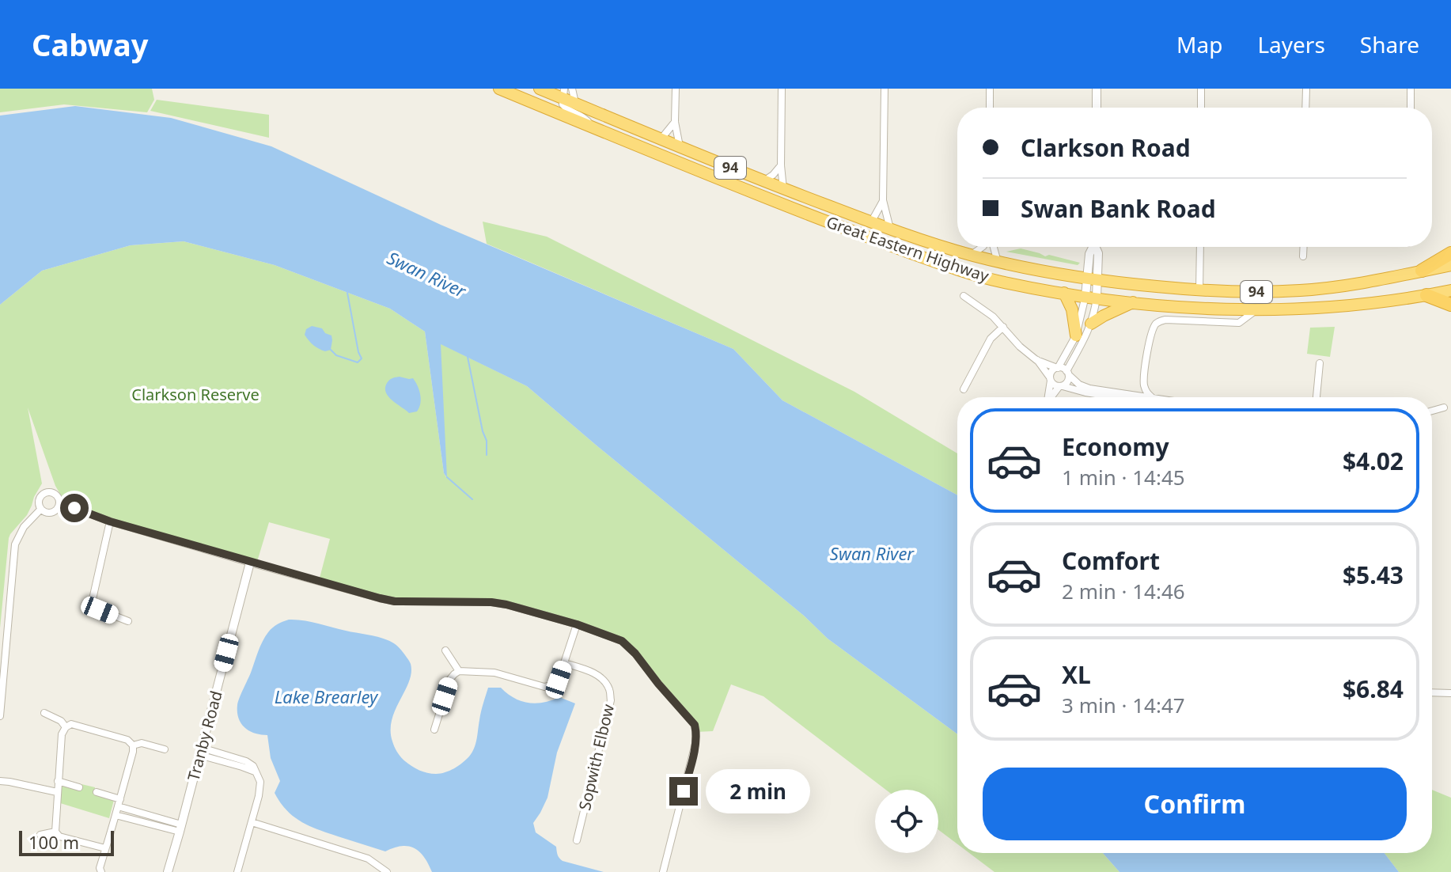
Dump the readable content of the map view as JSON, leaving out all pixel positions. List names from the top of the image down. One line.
{"streets":{"highway":["94","Great Eastern Highway"],"street":["Tranby Road","Sopwith Elbow"]},"water":["Swan River","Lake Brearley"],"parks":["Clarkson Reserve"],"scale_bar":"100 m","page":{"header":"Cabway","nav":["Map","Layers","Share"],"banner":["Clarkson Road","Swan Bank Road"],"list":[{"name":"Economy","note":"1 min · 14:45","value":"$4.02"},{"name":"Comfort","note":"2 min · 14:46","value":"$5.43"},{"name":"XL","note":"3 min · 14:47","value":"$6.84"}],"buttons":"Confirm","bubble":"2 min","scale":"100 m"}}
